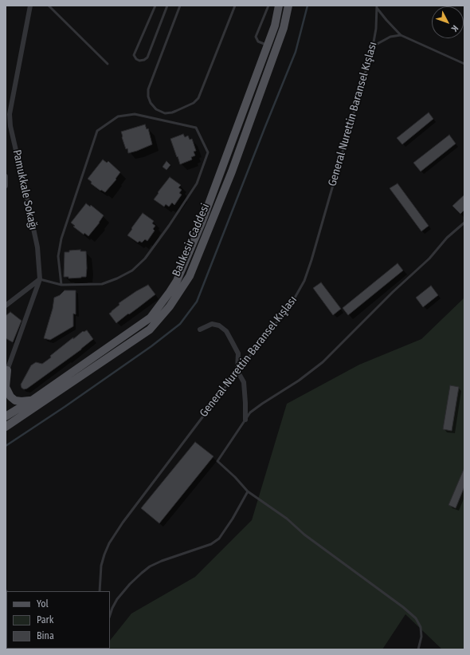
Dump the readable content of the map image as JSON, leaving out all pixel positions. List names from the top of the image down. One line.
{"streets":{"main road":["Balıkesir Caddesi"],"street":["Pamukkale Sokağı"],"lane":["General Nurettin Baransel Kışlası"]},"legend":["Yol","Park","Bina"],"north":"bottom right"}
